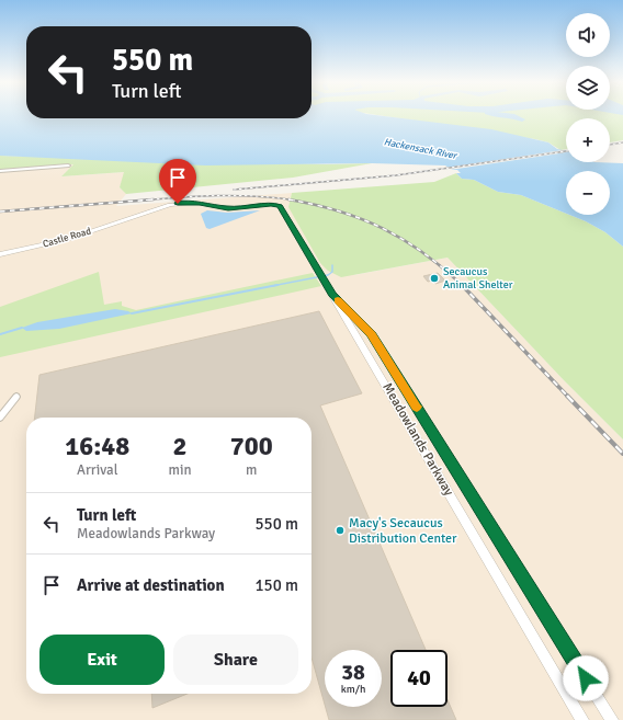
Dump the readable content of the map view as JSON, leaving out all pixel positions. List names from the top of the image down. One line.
{"streets":{"street":["Castle Road","Meadowlands Parkway"]},"crossings":[["Castle Road","Meadowlands Parkway"]],"water":["Hackensack River"],"places":["Secaucus Animal Shelter","Macy's Secaucus Distribution Center"],"page":{"map_buttons":["+","−"],"turn":["550 m","Turn left"],"eta":["16:48","Arrival","2","min","700","m"],"list":[{"name":"Turn left","note":"Meadowlands Parkway","value":"550 m"},{"name":"Arrive at destination","value":"150 m"}],"buttons":["Exit","Share"],"speed":"38 km/h","limit":"40"}}
